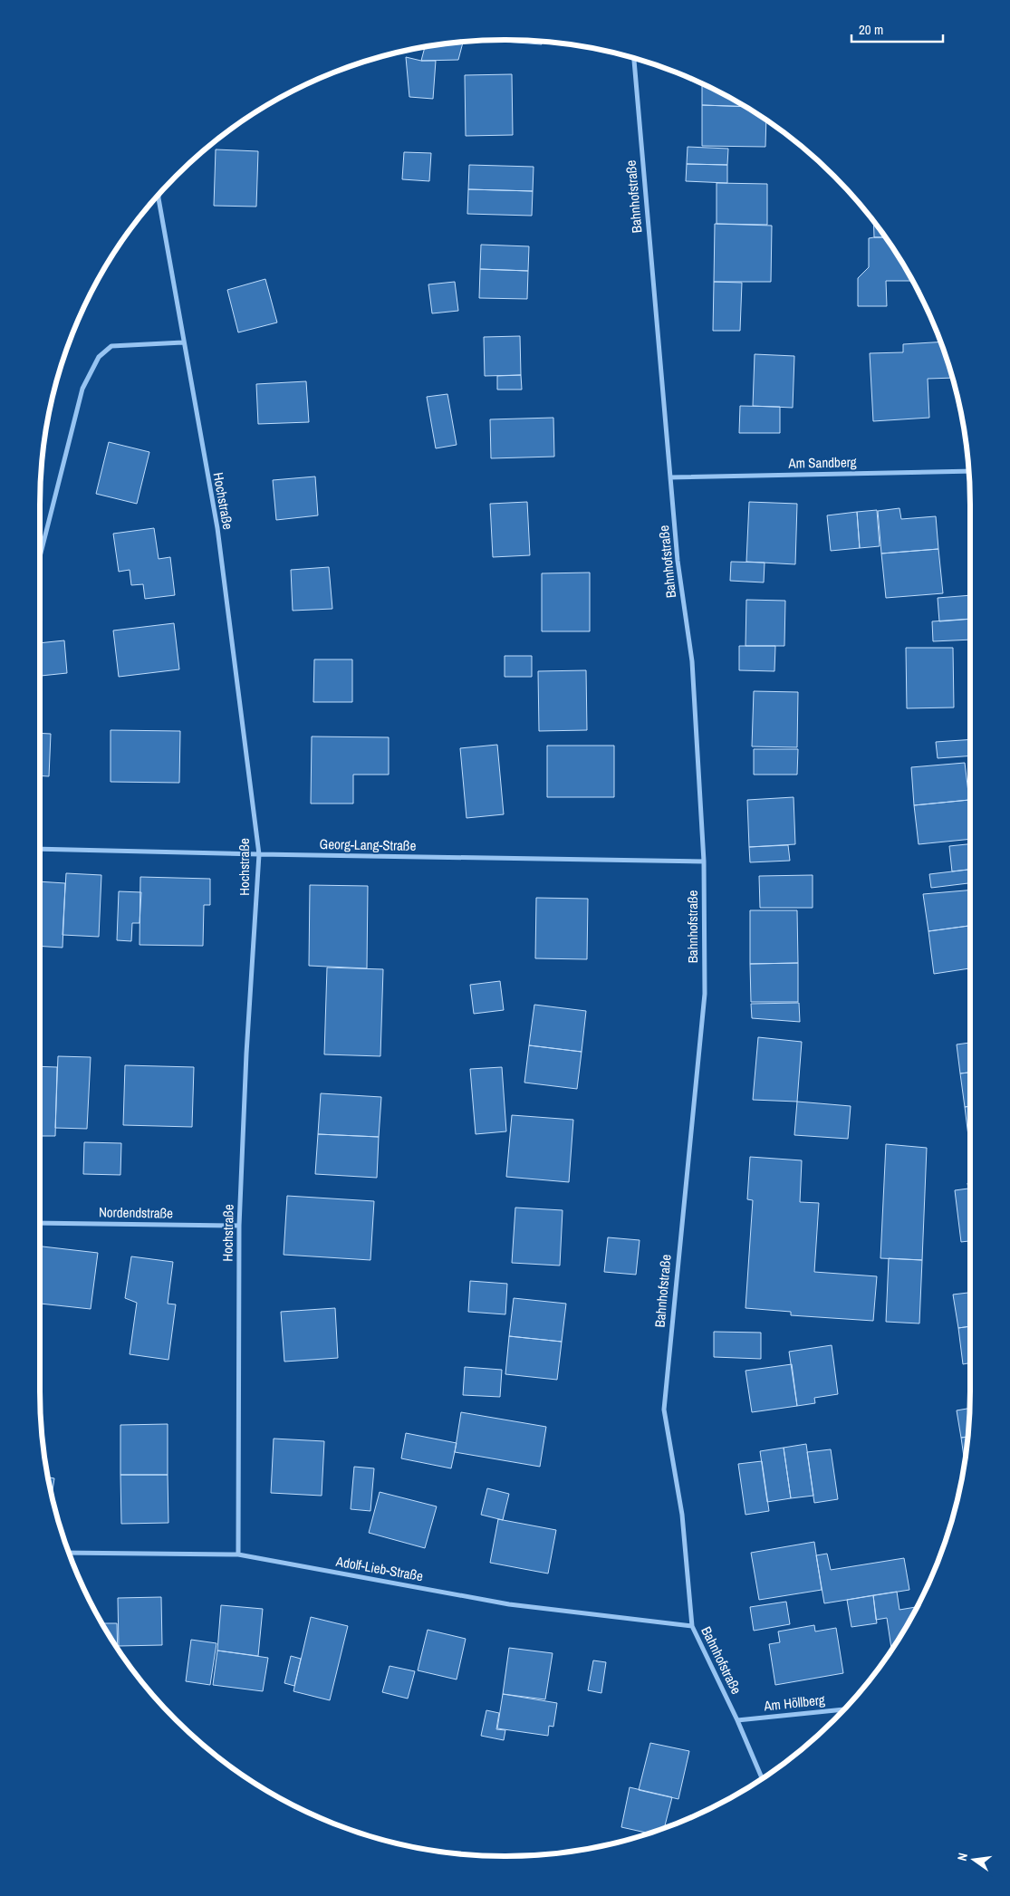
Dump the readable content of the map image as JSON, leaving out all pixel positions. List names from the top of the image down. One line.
{"streets":{"street":["Bahnhofstraße","Am Sandberg","Hochstraße","Georg-Lang-Straße","Nordendstraße","Adolf-Lieb-Straße","Am Höllberg"]},"crossings":[["Bahnhofstraße","Am Sandberg"],["Bahnhofstraße","Georg-Lang-Straße"],["Bahnhofstraße","Adolf-Lieb-Straße"],["Bahnhofstraße","Am Höllberg"],["Hochstraße","Georg-Lang-Straße"],["Hochstraße","Nordendstraße"],["Hochstraße","Adolf-Lieb-Straße"]],"scale_bar":"20 m","north":"left"}
